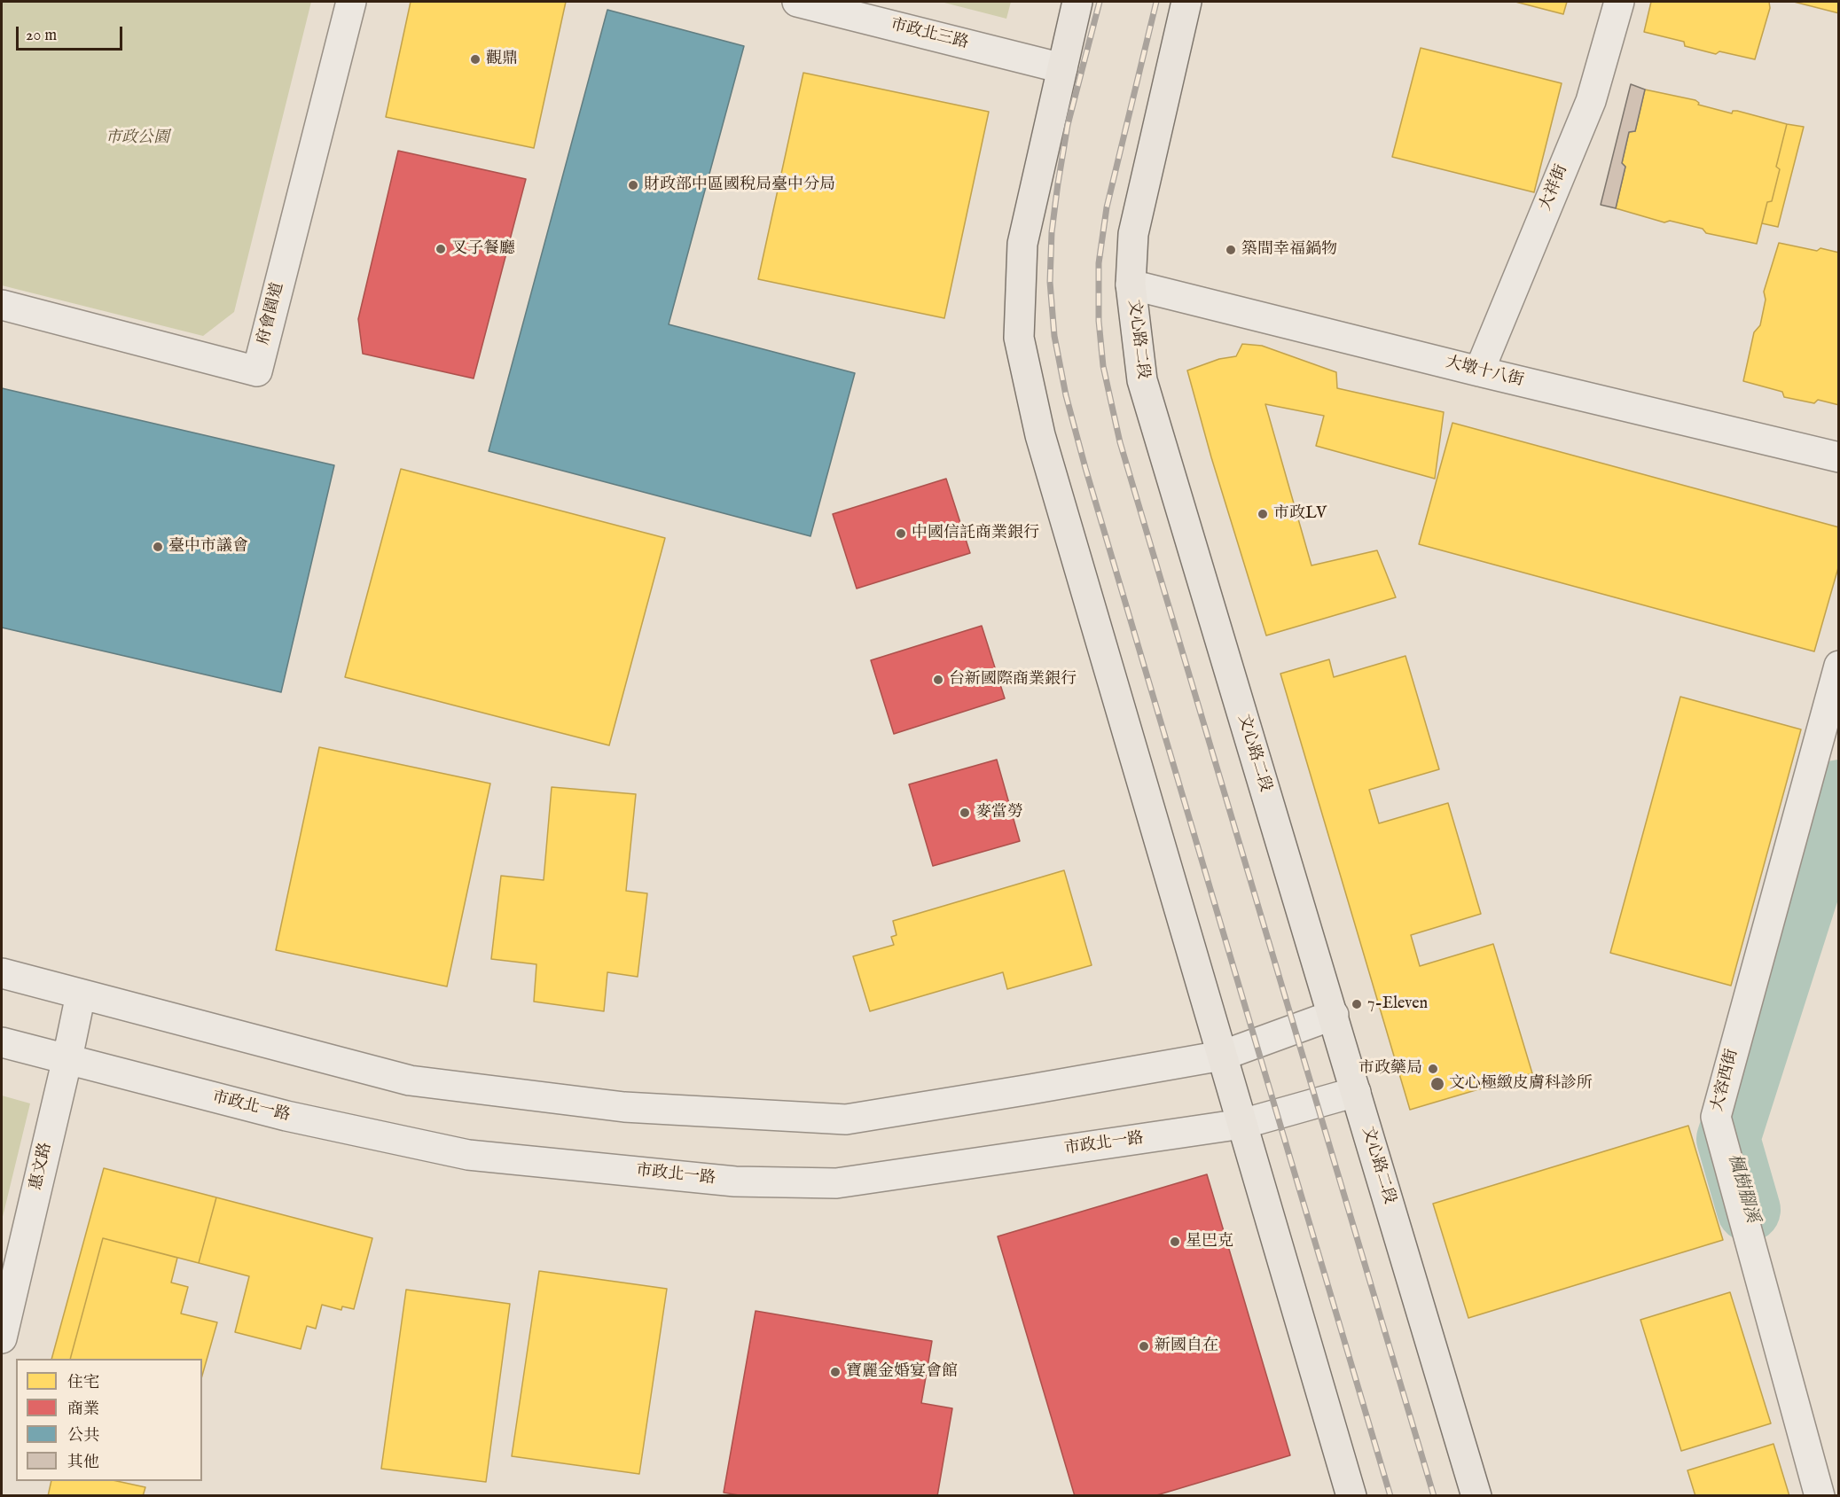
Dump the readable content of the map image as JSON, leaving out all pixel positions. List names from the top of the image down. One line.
{"streets":{"main road":["文心路二段"],"street":["市政北三路","大祥街","府會園道","大墩十八街","大容西街","市政北一路","惠文路"]},"crossings":[["大祥街","大墩十八街"],["文心路二段","大墩十八街"],["文心路二段","市政北一路"],["市政北一路","惠文路"]],"water":["楓樹腳溪"],"parks":["市政公園"],"places":["觀鼎","財政部中區國稅局臺中分局","叉子餐廳","築間幸福鍋物","市政LV","中國信託商業銀行","臺中市議會","台新國際商業銀行","麥當勞","7-Eleven","市政藥局","文心極緻皮膚科診所","星巴克","新國自在","寶麗金婚宴會館"],"legend":["住宅","商業","公共","其他"],"scale_bar":"20 m"}
